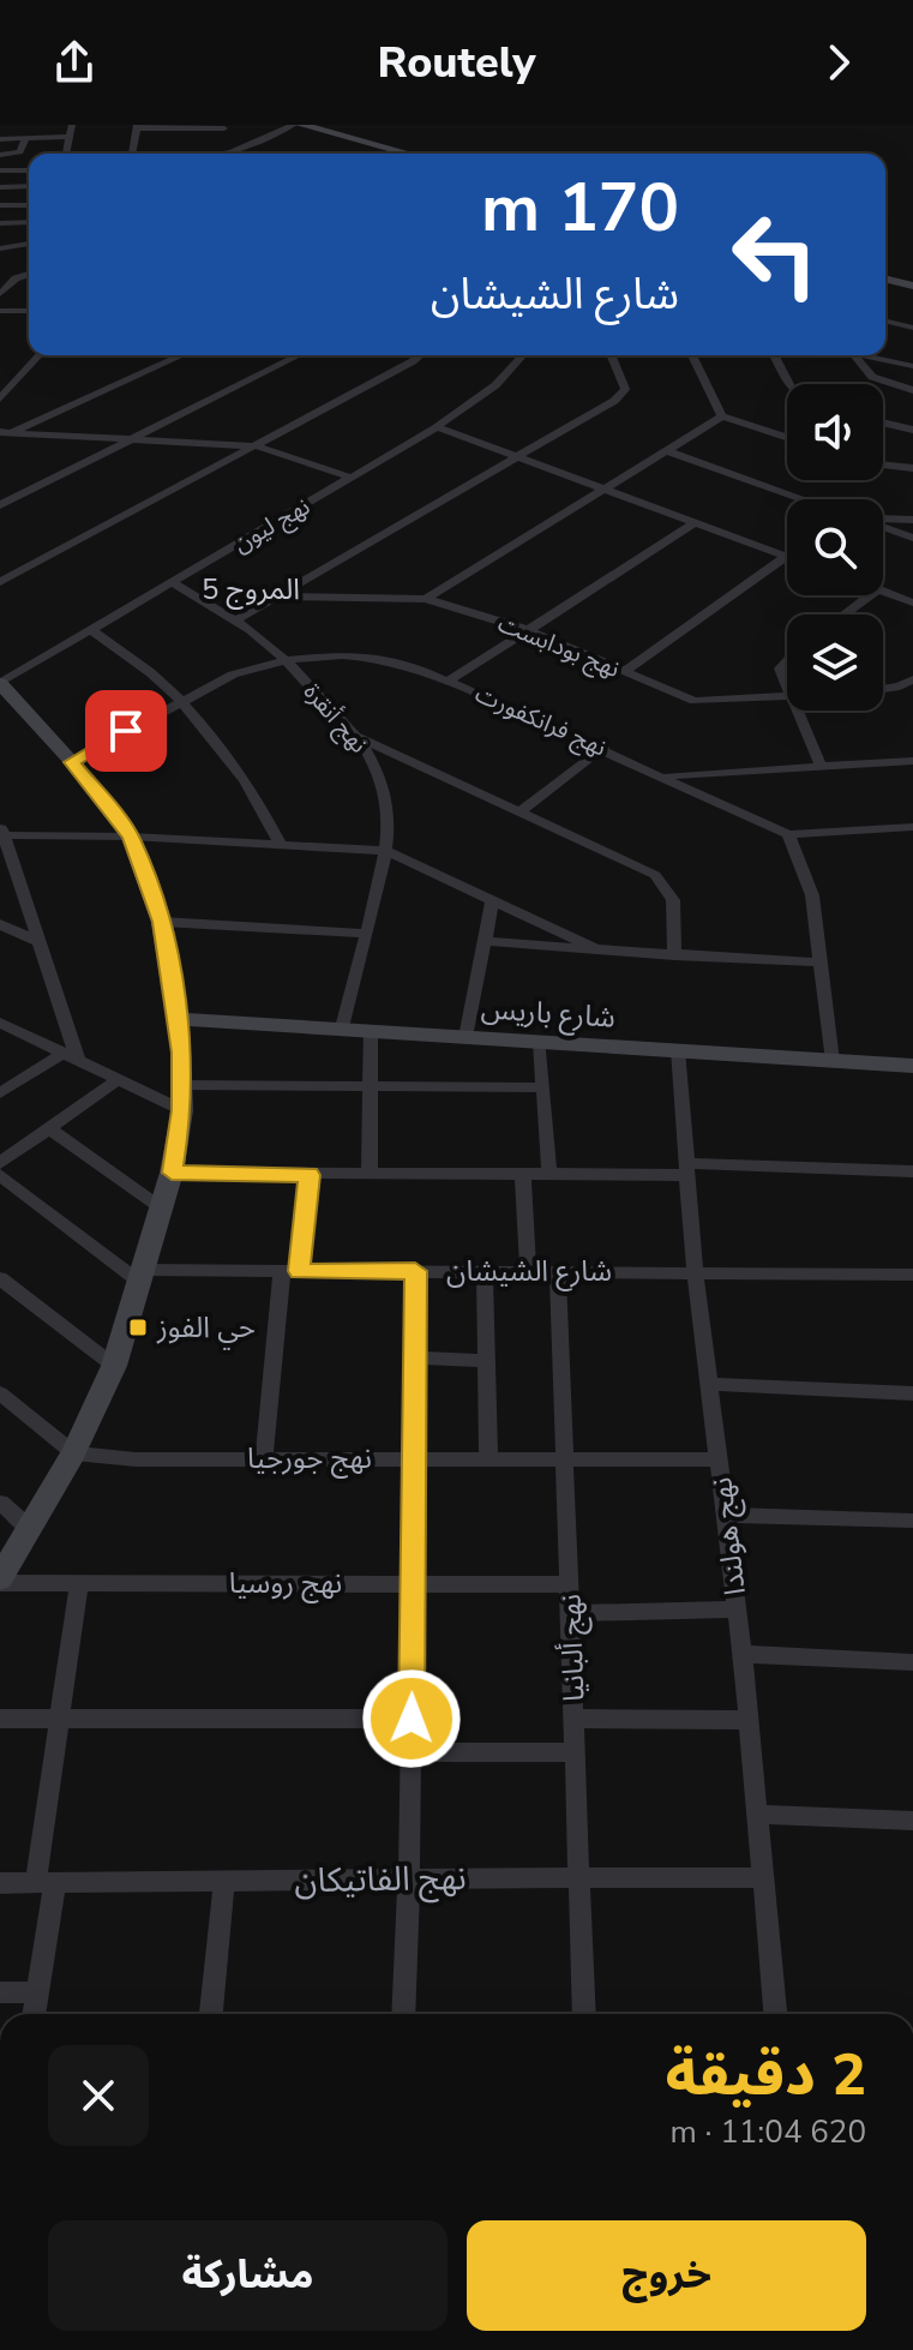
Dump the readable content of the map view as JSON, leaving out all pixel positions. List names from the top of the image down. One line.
{"streets":{"street":["نهج ليون","نهج بودابست","نهج أنقرة","نهج فرانكفورت","شارع باريس","شارع الشيشان","نهج جورجيا","نهج هولندا","نهج روسيا","نهج ألبانيا","نهج الفاتيكان"]},"crossings":[["نهج ليون","نهج أنقرة"],["نهج أنقرة","نهج فرانكفورت"],["نهج أنقرة","شارع باريس"],["شارع باريس","نهج هولندا"],["شارع الشيشان","نهج هولندا"],["شارع الشيشان","نهج ألبانيا"],["نهج جورجيا","نهج هولندا"],["نهج جورجيا","نهج ألبانيا"],["نهج هولندا","نهج الفاتيكان"],["نهج روسيا","نهج ألبانيا"],["نهج ألبانيا","نهج الفاتيكان"]],"districts":["المروج 5"],"places":{"transit":["حي الفوز"]},"page":{"header":"Routely","turn":["170 m","شارع الشيشان"],"heading":["2 دقيقة","620 m · 11:04"],"buttons":["خروج","مشاركة"]}}
